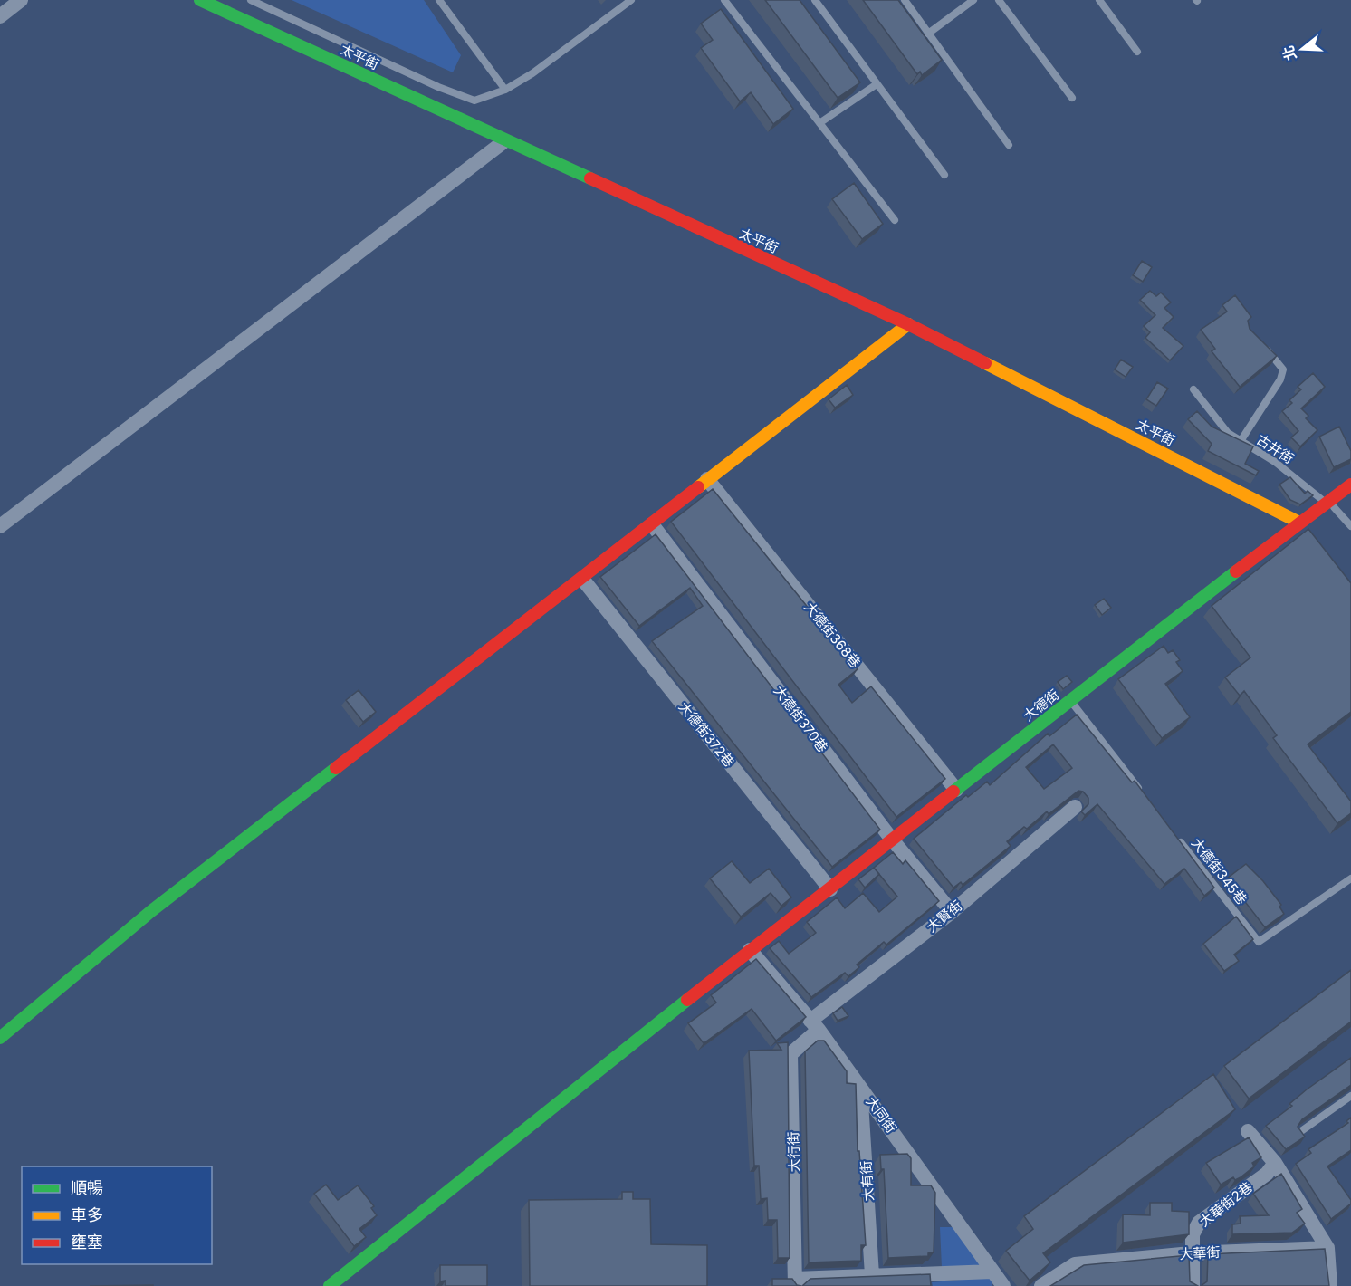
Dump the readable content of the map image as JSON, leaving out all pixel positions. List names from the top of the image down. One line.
{"streets":{"street":["太平街","大德街368巷","大德街","大德街370巷","大德街372巷","大賢街","大同街","大行街","大有街","大華街2巷","大華街"],"lane":["古井街","大德街345巷"]},"crossings":[["太平街","大德街"],["古井街","大德街"],["大德街368巷","大德街"],["大德街","大德街370巷"],["大德街","大德街372巷"],["大德街","大同街"],["大德街370巷","大賢街"],["大賢街","大同街"],["大賢街","大行街"],["大同街","大行街"],["大同街","大有街"],["大華街2巷","大華街"]],"legend":["順暢","車多","壅塞"],"north":"left"}
